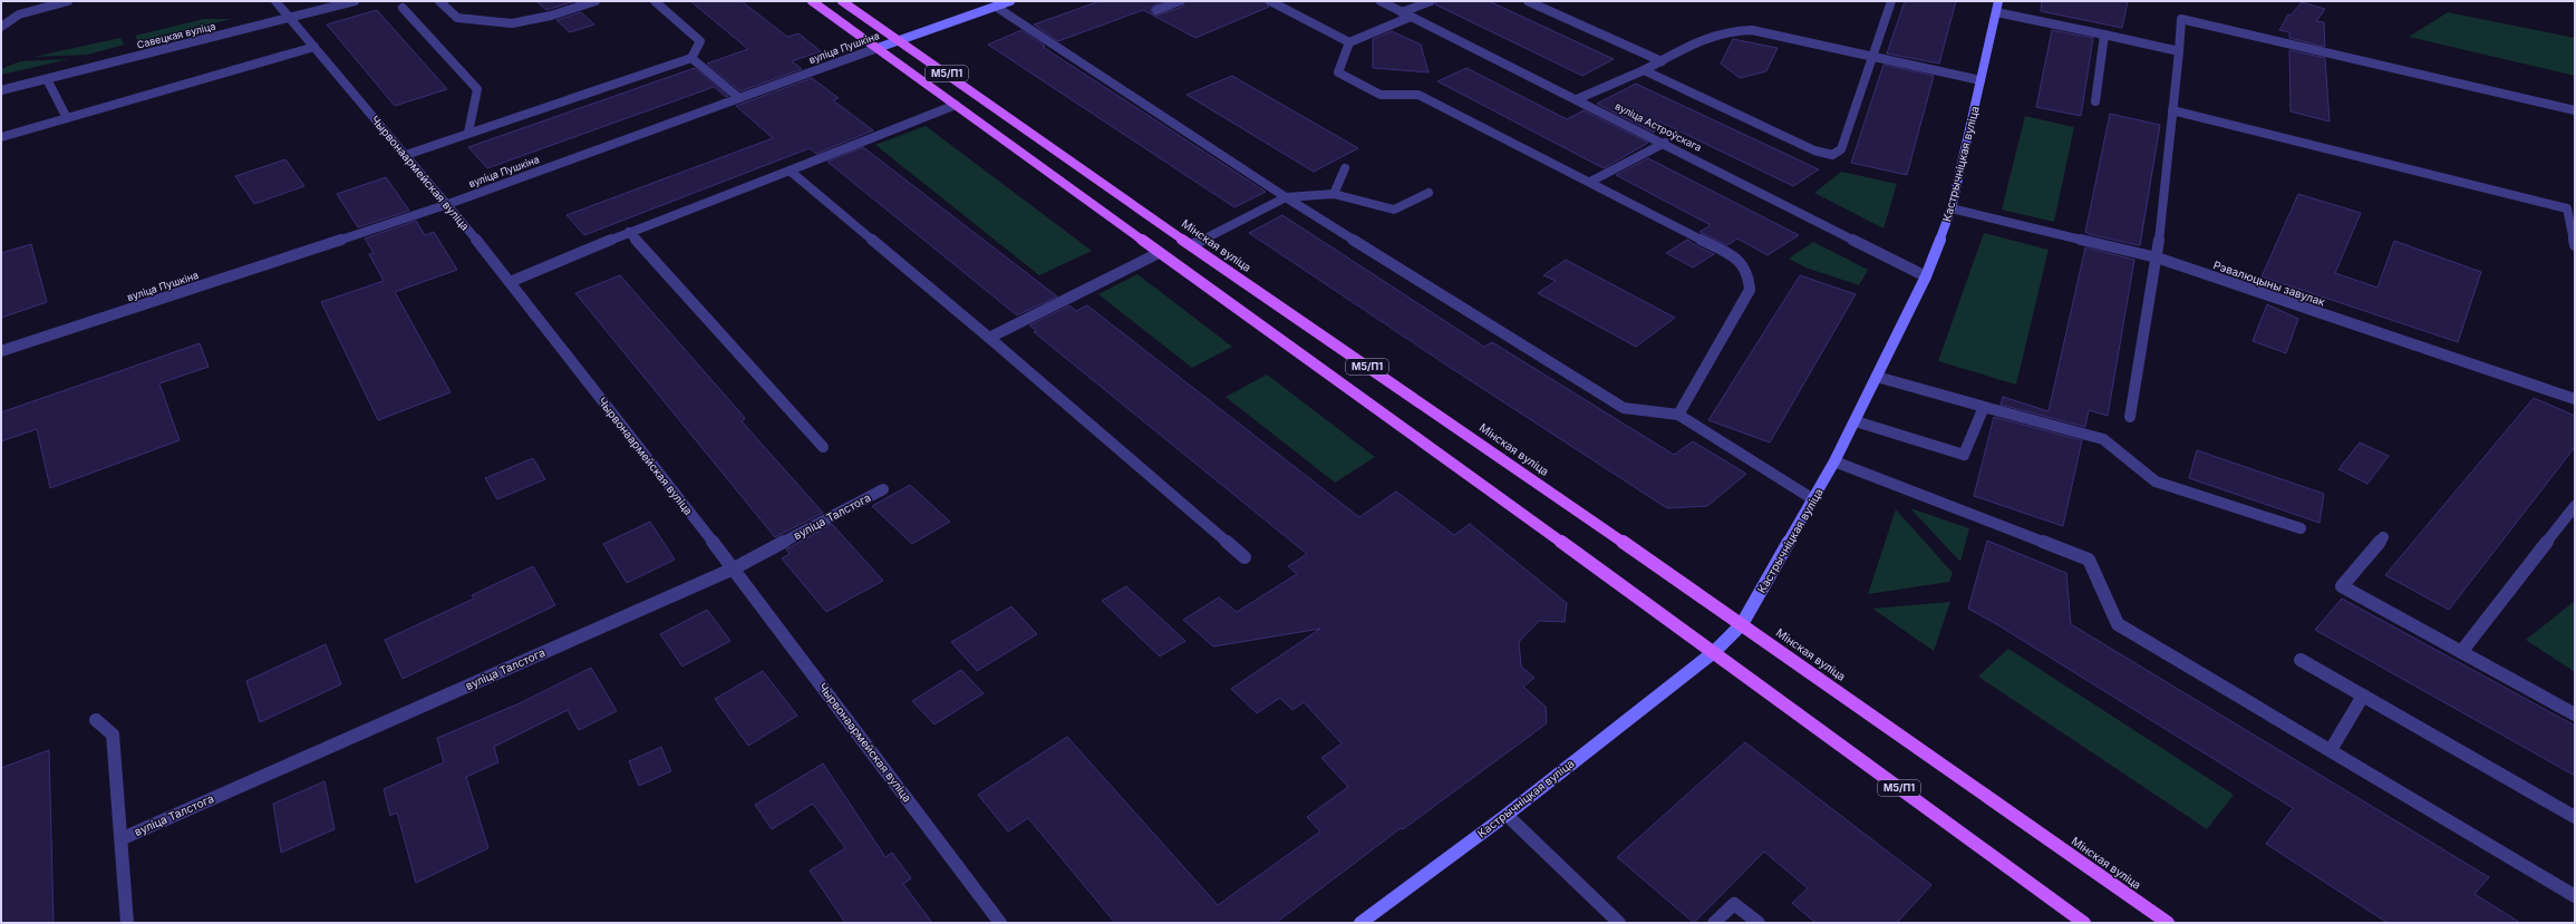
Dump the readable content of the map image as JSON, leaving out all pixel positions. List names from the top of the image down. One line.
{"streets":{"main road":["вуліца Пушкіна","М5/П1","Кастрычніцкая вуліца","Мінская вуліца"],"street":["Савецкая вуліца","вуліца Астроўскага","Чырвонаармейская вуліца","Рэвалюцыны завулак","вуліца Талстога"]},"crossings":[["Савецкая вуліца","Чырвонаармейская вуліца"],["вуліца Пушкіна","М5/П1"],["вуліца Пушкіна","Чырвонаармейская вуліца"],["вуліца Пушкіна","Мінская вуліца"],["М5/П1","Кастрычніцкая вуліца"],["вуліца Астроўскага","Кастрычніцкая вуліца"],["Кастрычніцкая вуліца","Мінская вуліца"],["Кастрычніцкая вуліца","Рэвалюцыны завулак"],["Чырвонаармейская вуліца","вуліца Талстога"]]}
